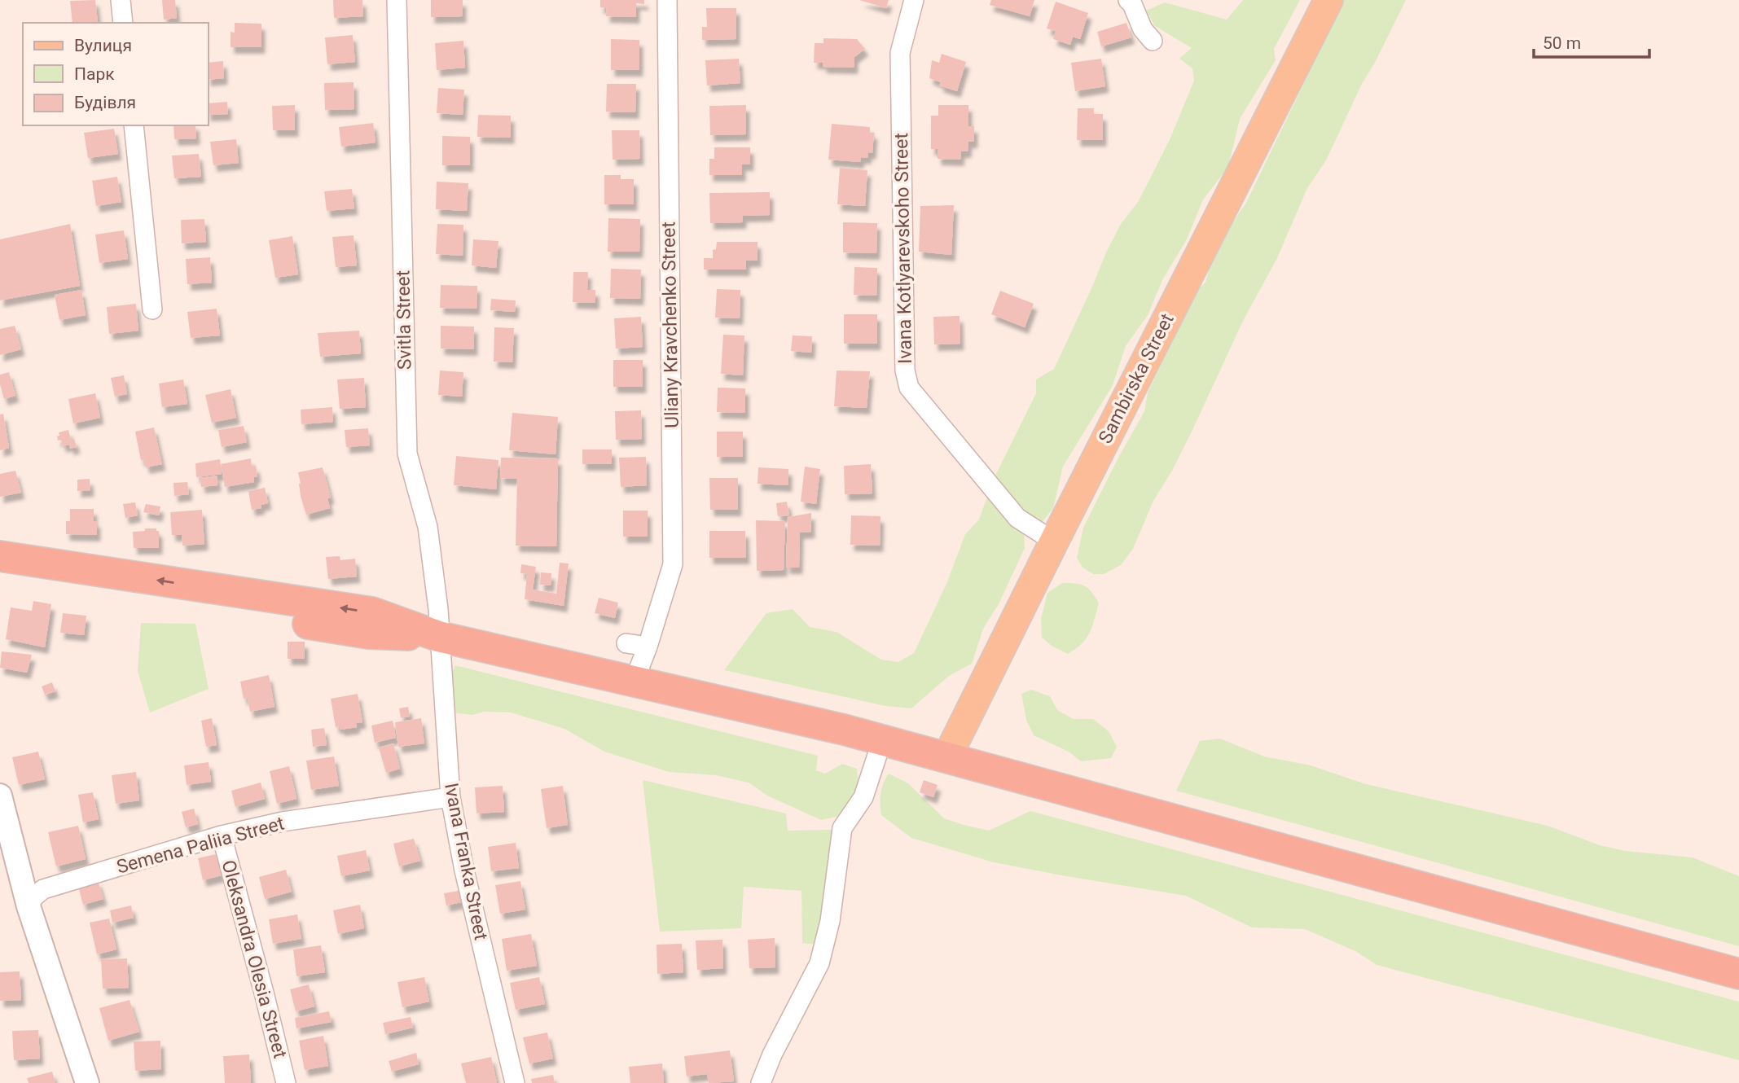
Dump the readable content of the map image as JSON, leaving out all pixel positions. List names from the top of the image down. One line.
{"streets":{"main road":["Sambirska Street"],"street":["Ivana Kotlyarevskoho Street","Svitla Street","Uliany Kravchenko Street","Semena Paliia Street","Ivana Franka Street","Oleksandra Olesia Street"]},"crossings":[["Ivana Kotlyarevskoho Street","Sambirska Street"],["Svitla Street","Ivana Franka Street"],["Semena Paliia Street","Ivana Franka Street"],["Semena Paliia Street","Oleksandra Olesia Street"]],"legend":["Вулиця","Парк","Будівля"],"scale_bar":"50 m"}
